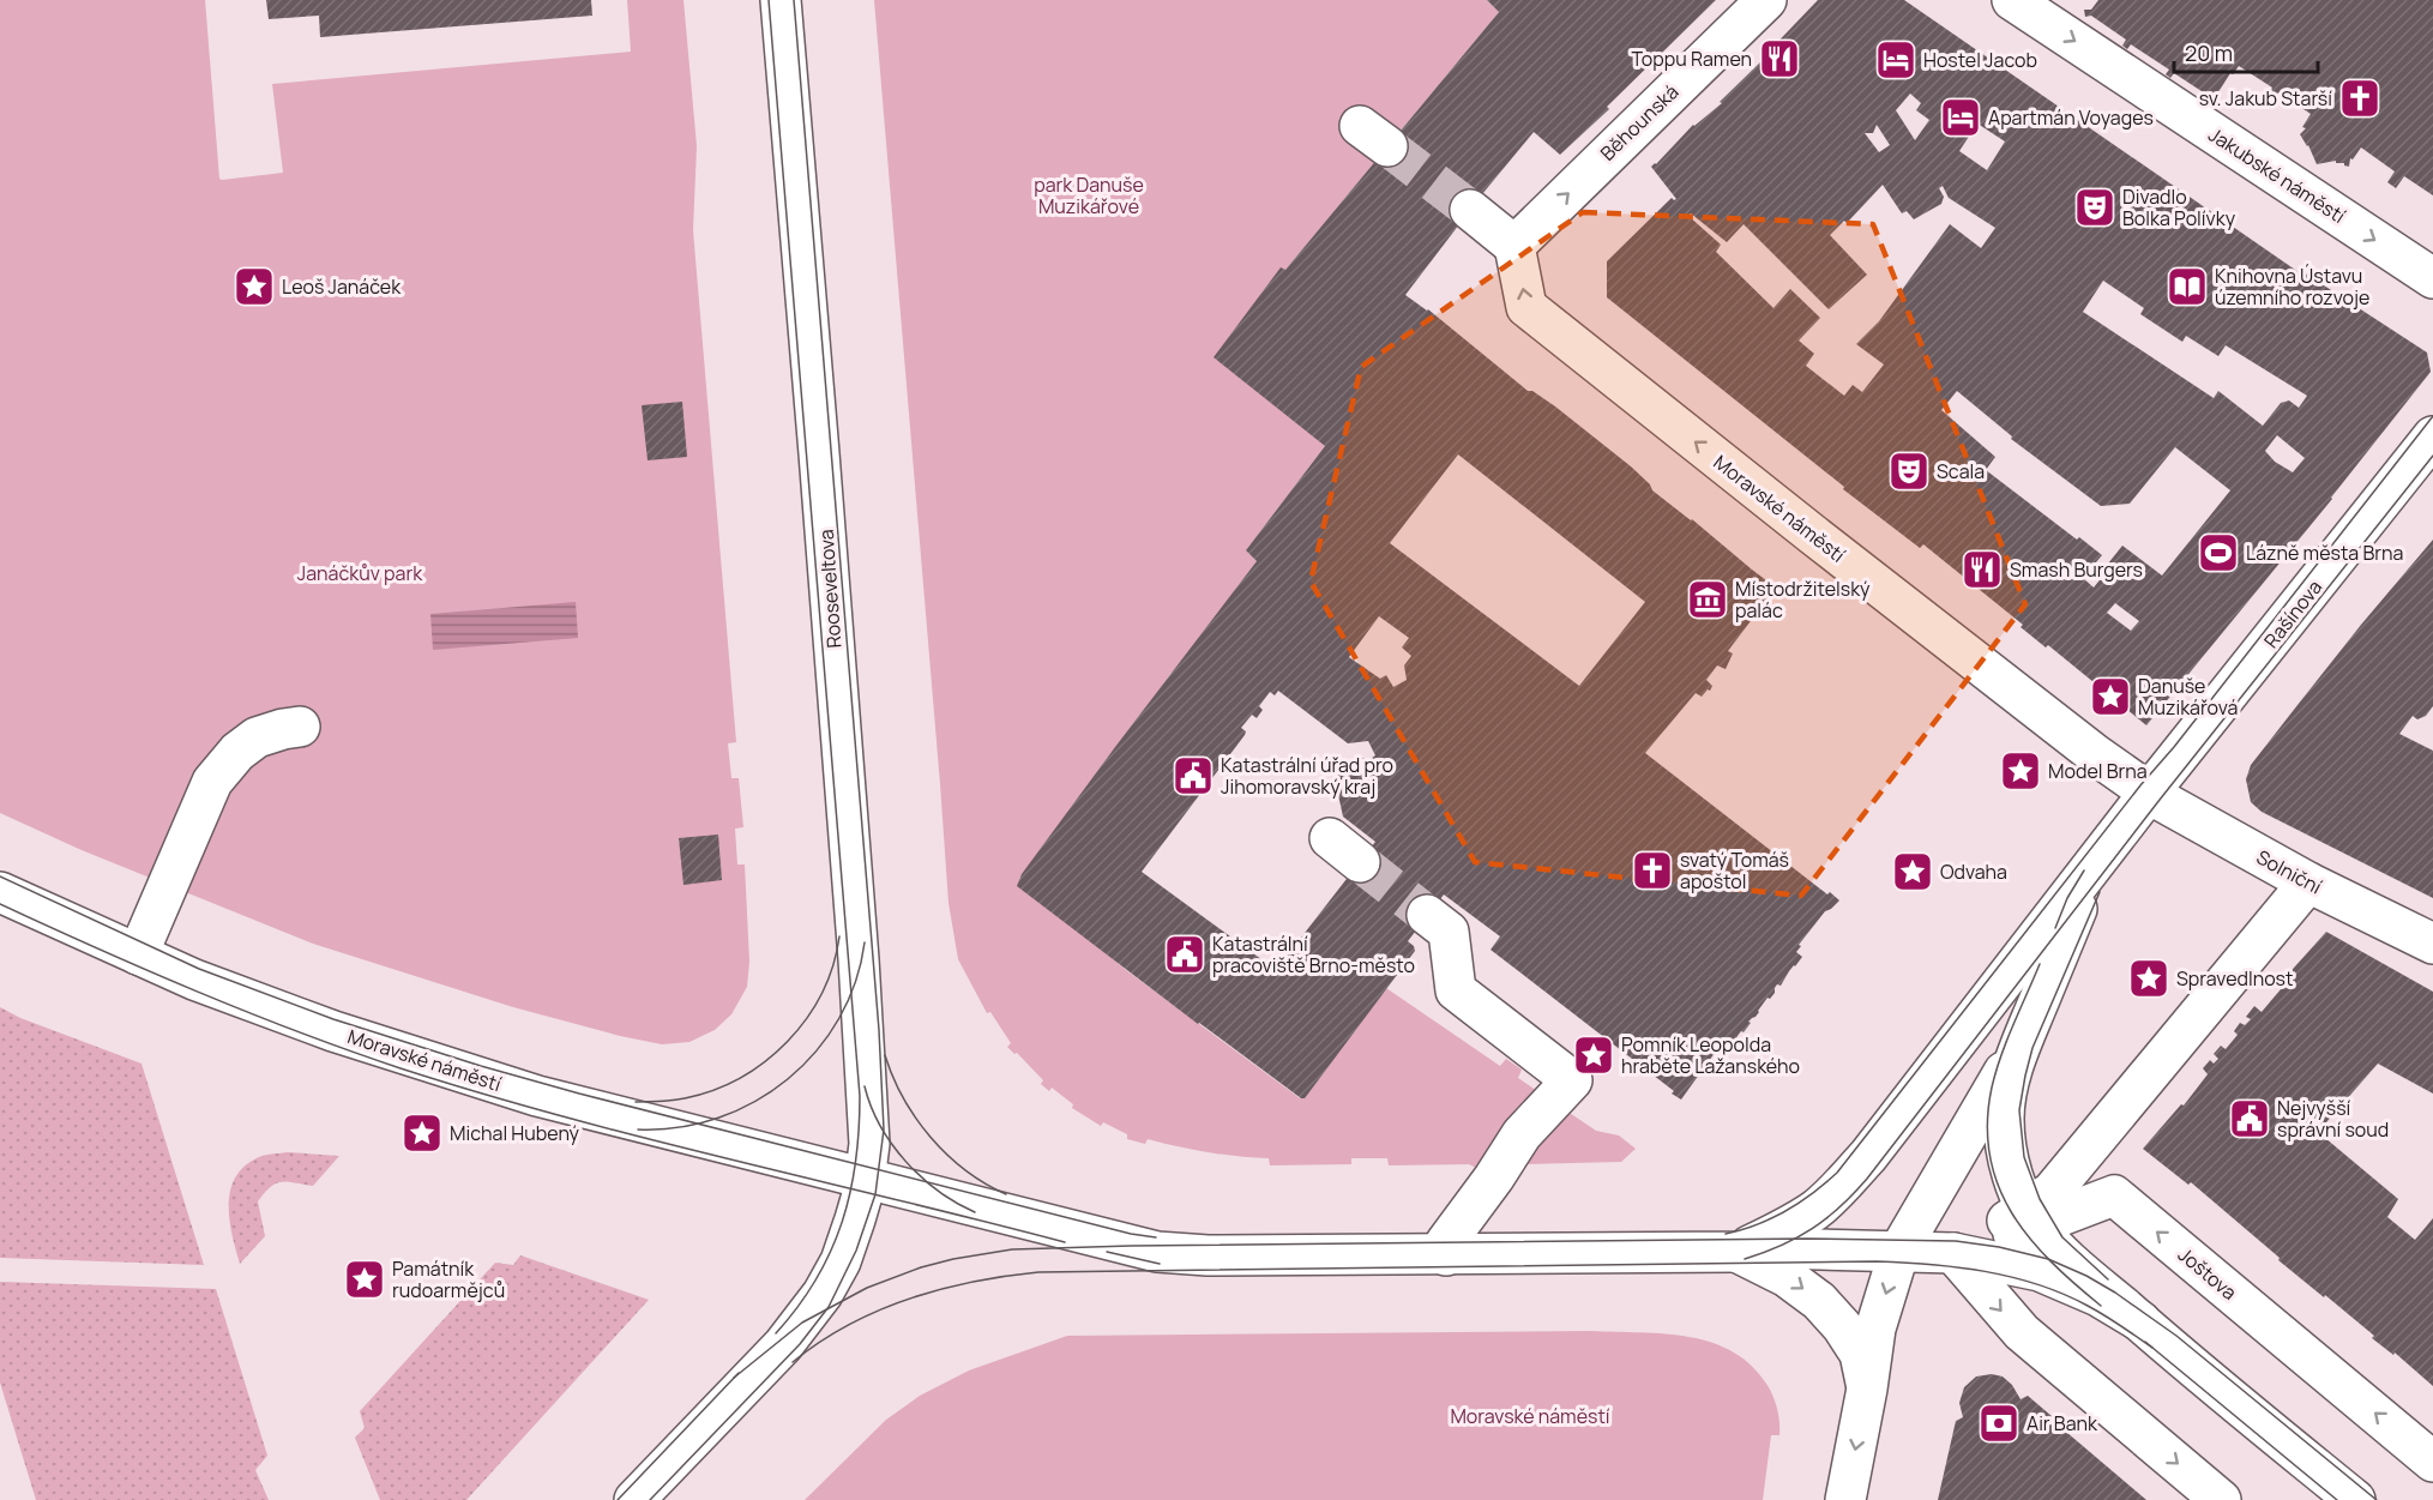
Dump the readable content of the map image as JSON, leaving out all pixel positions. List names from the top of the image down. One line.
{"streets":{"street":["Běhounská","Jakubské náměstí","Moravské náměstí","Rooseveltova","Rašínova","Solniční","Joštova"]},"crossings":[["Běhounská","Moravské náměstí"],["Moravské náměstí","Rooseveltova"],["Moravské náměstí","Rašínova"],["Moravské náměstí","Solniční"],["Moravské náměstí","Joštova"],["Rašínova","Solniční"]],"one_way":["Běhounská","Jakubské náměstí"],"parks":["park Danuše Muzikářové","Janáčkův park","Moravské náměstí"],"places":{"restaurant":["Toppu Ramen","Smash Burgers"],"hotel":["Hostel Jacob","Apartmán Voyages"],"church":["sv. Jakub Starší","svatý Tomáš apoštol"],"theatre":["Divadlo Bolka Polívky","Scala"],"place":["Leoš Janáček","Danuše Muzikářová","Model Brna","Odvaha","Spravedlnost","Pomník Leopolda hraběte Lažanského","Michal Hubený","Památník rudoarmějců"],"library":["Knihovna Ústavu územního rozvoje"],"sports":["Lázně města Brna"],"museum":["Místodržitelský palác"],"public building":["Katastrální úřad pro Jihomoravský kraj","Katastrální pracoviště Brno-město","Nejvyšší správní soud"],"bank":["Air Bank"]},"scale_bar":"20 m"}
